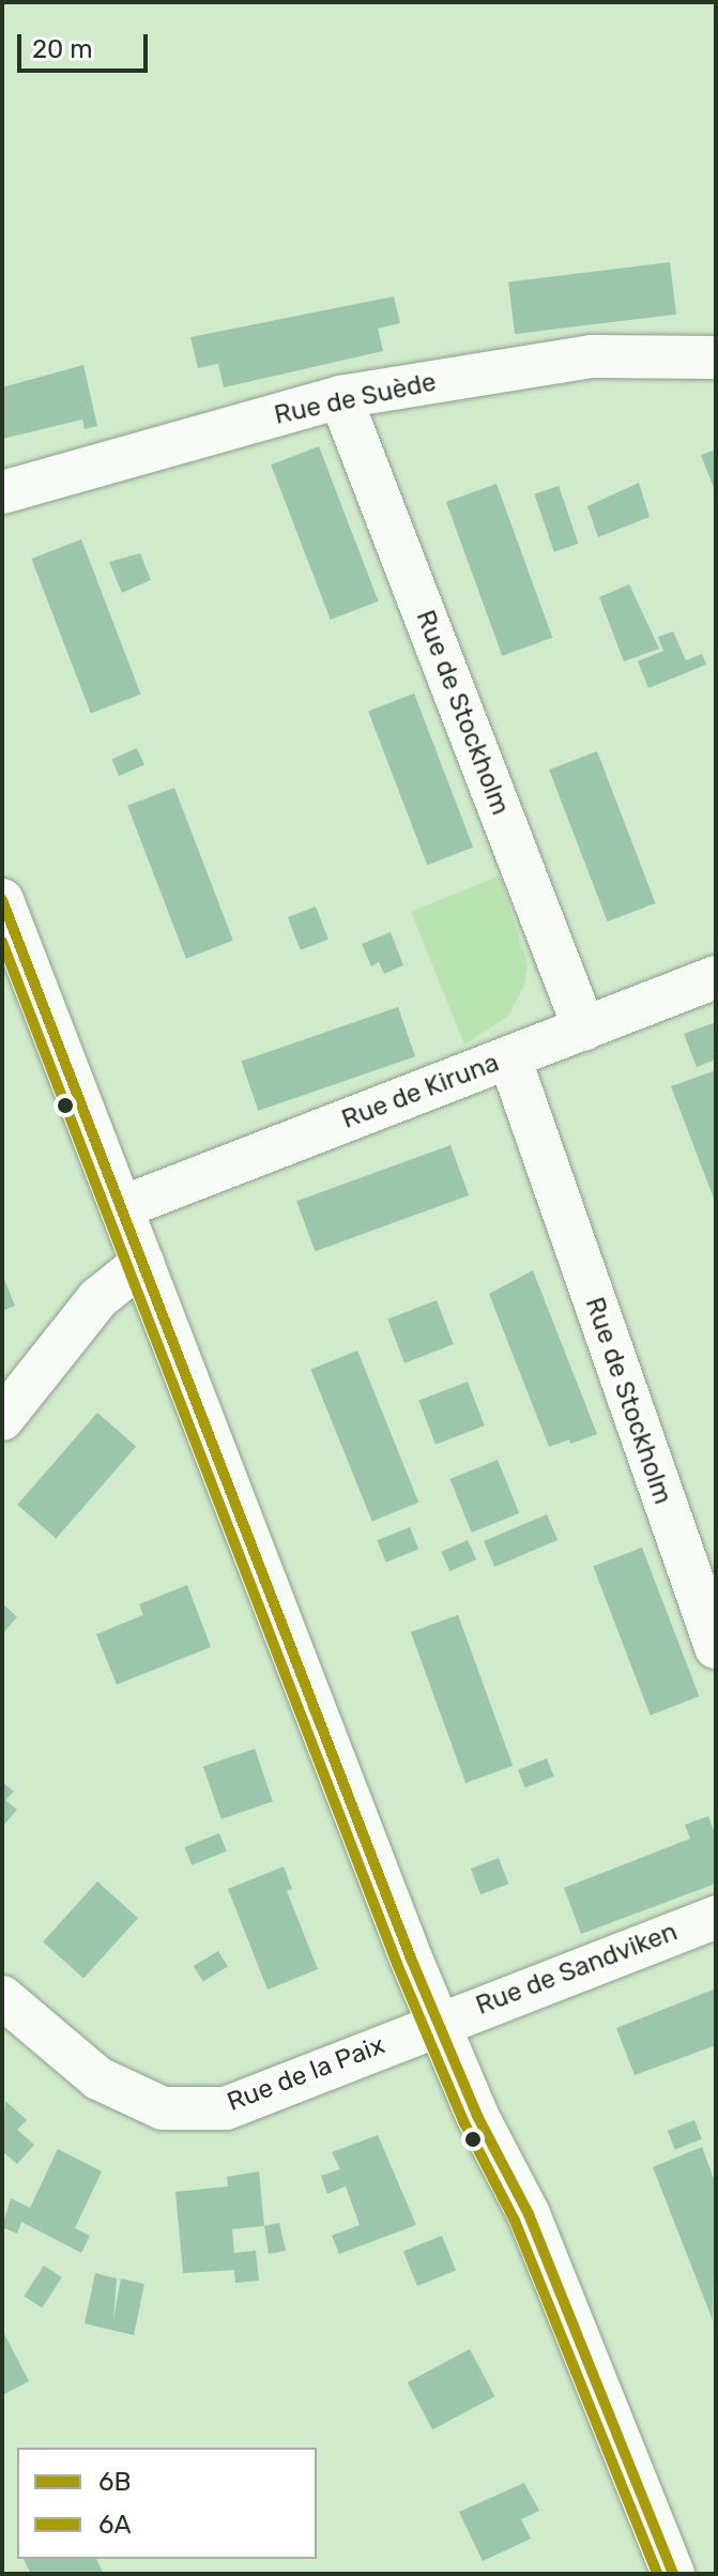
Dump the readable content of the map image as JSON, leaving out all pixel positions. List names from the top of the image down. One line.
{"streets":{"street":["Rue de Suède","Rue de Stockholm","Rue de Kiruna","Rue de Sandviken","Rue de la Paix"]},"crossings":[["Rue de Suède","Rue de Stockholm"],["Rue de Stockholm","Rue de Kiruna"],["Rue de Sandviken","Rue de la Paix"]],"lines":["transit line 6B","transit line 6A"],"legend":["6B","6A"],"scale_bar":"20 m"}
